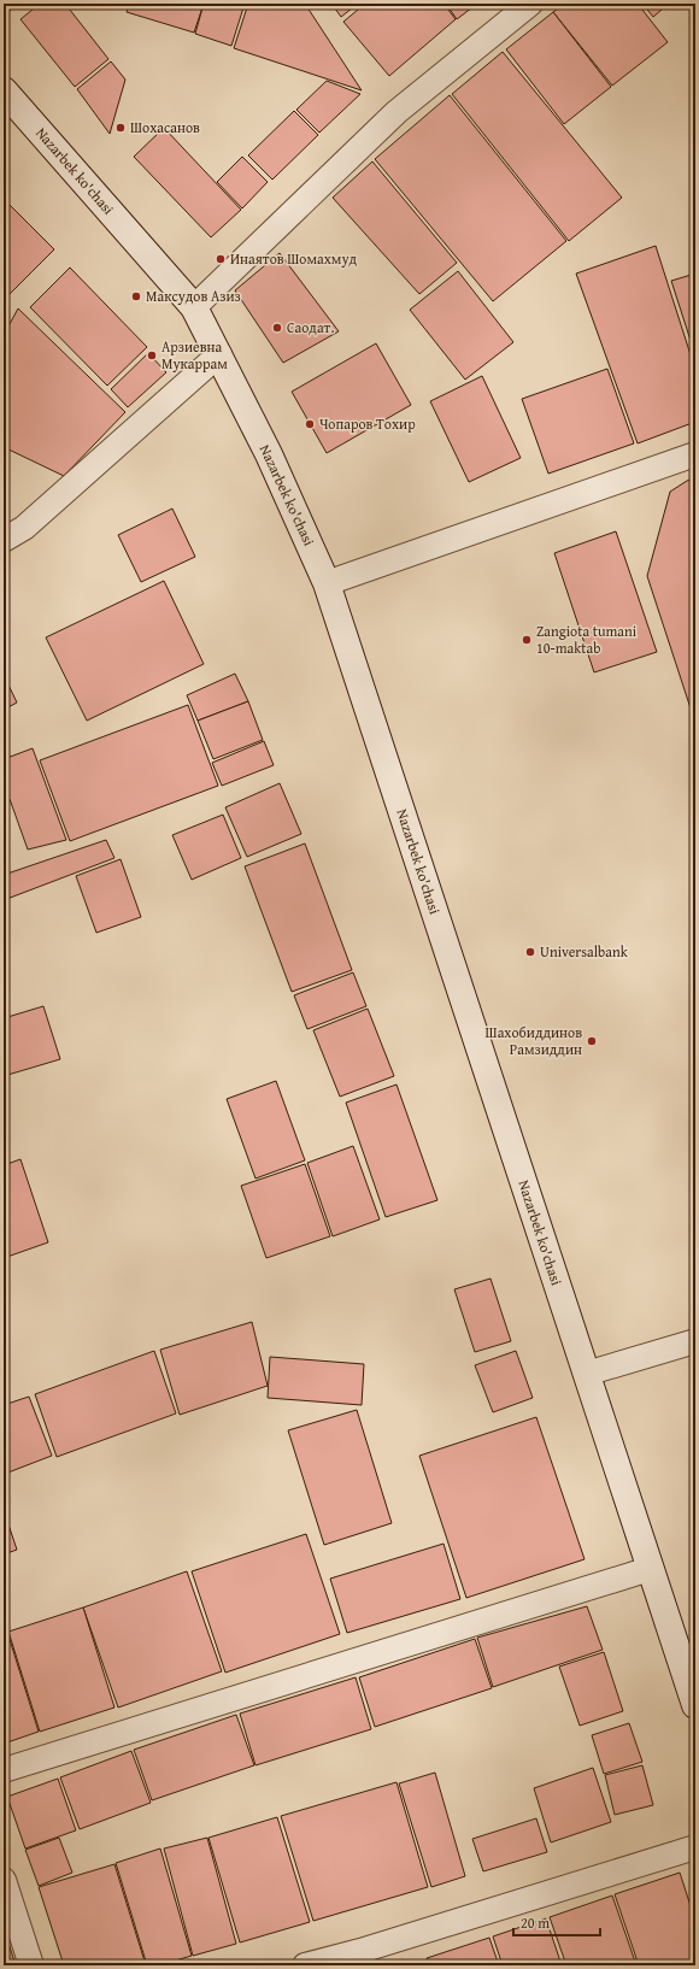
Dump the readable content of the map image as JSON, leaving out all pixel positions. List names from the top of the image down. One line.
{"streets":{"main road":["Nazarbek ko'chasi"]},"places":["Шохасанов","Инаятов Шомахмуд","Максудов Азиз","Саодат.","Арзиевна Мукаррам","Чопаров Тохир","Zangiota tumani 10-maktab","Universalbank","Шахобиддинов Рамзиддин"],"scale_bar":"20 m"}
